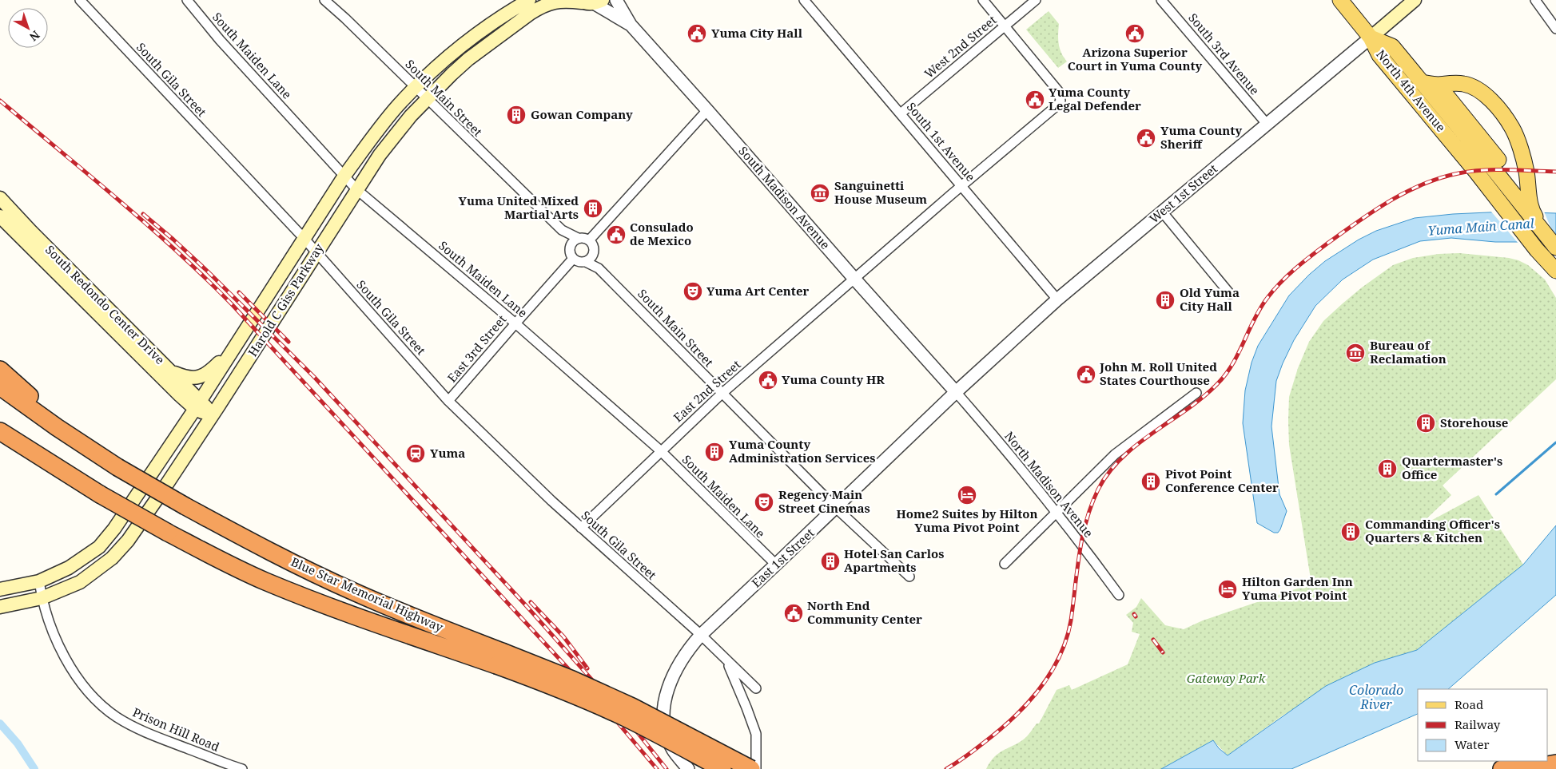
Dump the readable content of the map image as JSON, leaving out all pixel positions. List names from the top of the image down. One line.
{"streets":{"highway":["Blue Star Memorial Highway"],"main road":["North 4th Avenue","West 1st Street","Harold C Giss Parkway","South Redondo Center Drive"],"street":["West 2nd Street","South 3rd Avenue","South Maiden Lane","South Gila Street","South Main Street","South 1st Avenue","South Madison Avenue","East 3rd Street","East 2nd Street","North Madison Avenue","East 1st Street","Prison Hill Road"]},"crossings":[["West 2nd Street","South 1st Avenue"],["South 3rd Avenue","West 1st Street"],["South Maiden Lane","Harold C Giss Parkway"],["South Maiden Lane","East 3rd Street"],["South Maiden Lane","East 2nd Street"],["South Maiden Lane","East 1st Street"],["South Gila Street","Harold C Giss Parkway"],["South Gila Street","East 3rd Street"],["South Gila Street","East 2nd Street"],["South Gila Street","East 1st Street"],["North 4th Avenue","West 1st Street"],["South Main Street","Harold C Giss Parkway"],["South Main Street","East 3rd Street"],["South Main Street","East 2nd Street"],["South Main Street","East 1st Street"],["South 1st Avenue","West 1st Street"],["West 1st Street","South Madison Avenue"],["West 1st Street","North Madison Avenue"],["West 1st Street","East 1st Street"],["South Madison Avenue","East 2nd Street"],["South Madison Avenue","North Madison Avenue"],["South Madison Avenue","East 1st Street"],["Harold C Giss Parkway","South Redondo Center Drive"],["Harold C Giss Parkway","Prison Hill Road"],["North Madison Avenue","East 1st Street"]],"water":["Yuma Main Canal","Colorado River"],"parks":["Gateway Park"],"places":{"public building":["Yuma City Hall","Arizona Superior Court in Yuma County","Yuma County Legal Defender","Yuma County Sheriff","Consulado de Mexico","John M. Roll United States Courthouse","Yuma County HR","North End Community Center"],"building":["Gowan Company","Yuma United Mixed Martial Arts","Old Yuma City Hall","Storehouse","Yuma County Administration Services","Quartermaster's Office","Pivot Point Conference Center","Commanding Officer's Quarters & Kitchen","Hotel San Carlos Apartments"],"museum":["Sanguinetti House Museum","Bureau of Reclamation"],"theatre":["Yuma Art Center","Regency Main Street Cinemas"],"station":["Yuma"],"hotel":["Home2 Suites by Hilton Yuma Pivot Point","Hilton Garden Inn Yuma Pivot Point"]},"legend":["Road","Railway","Water"],"north":"bottom right"}
